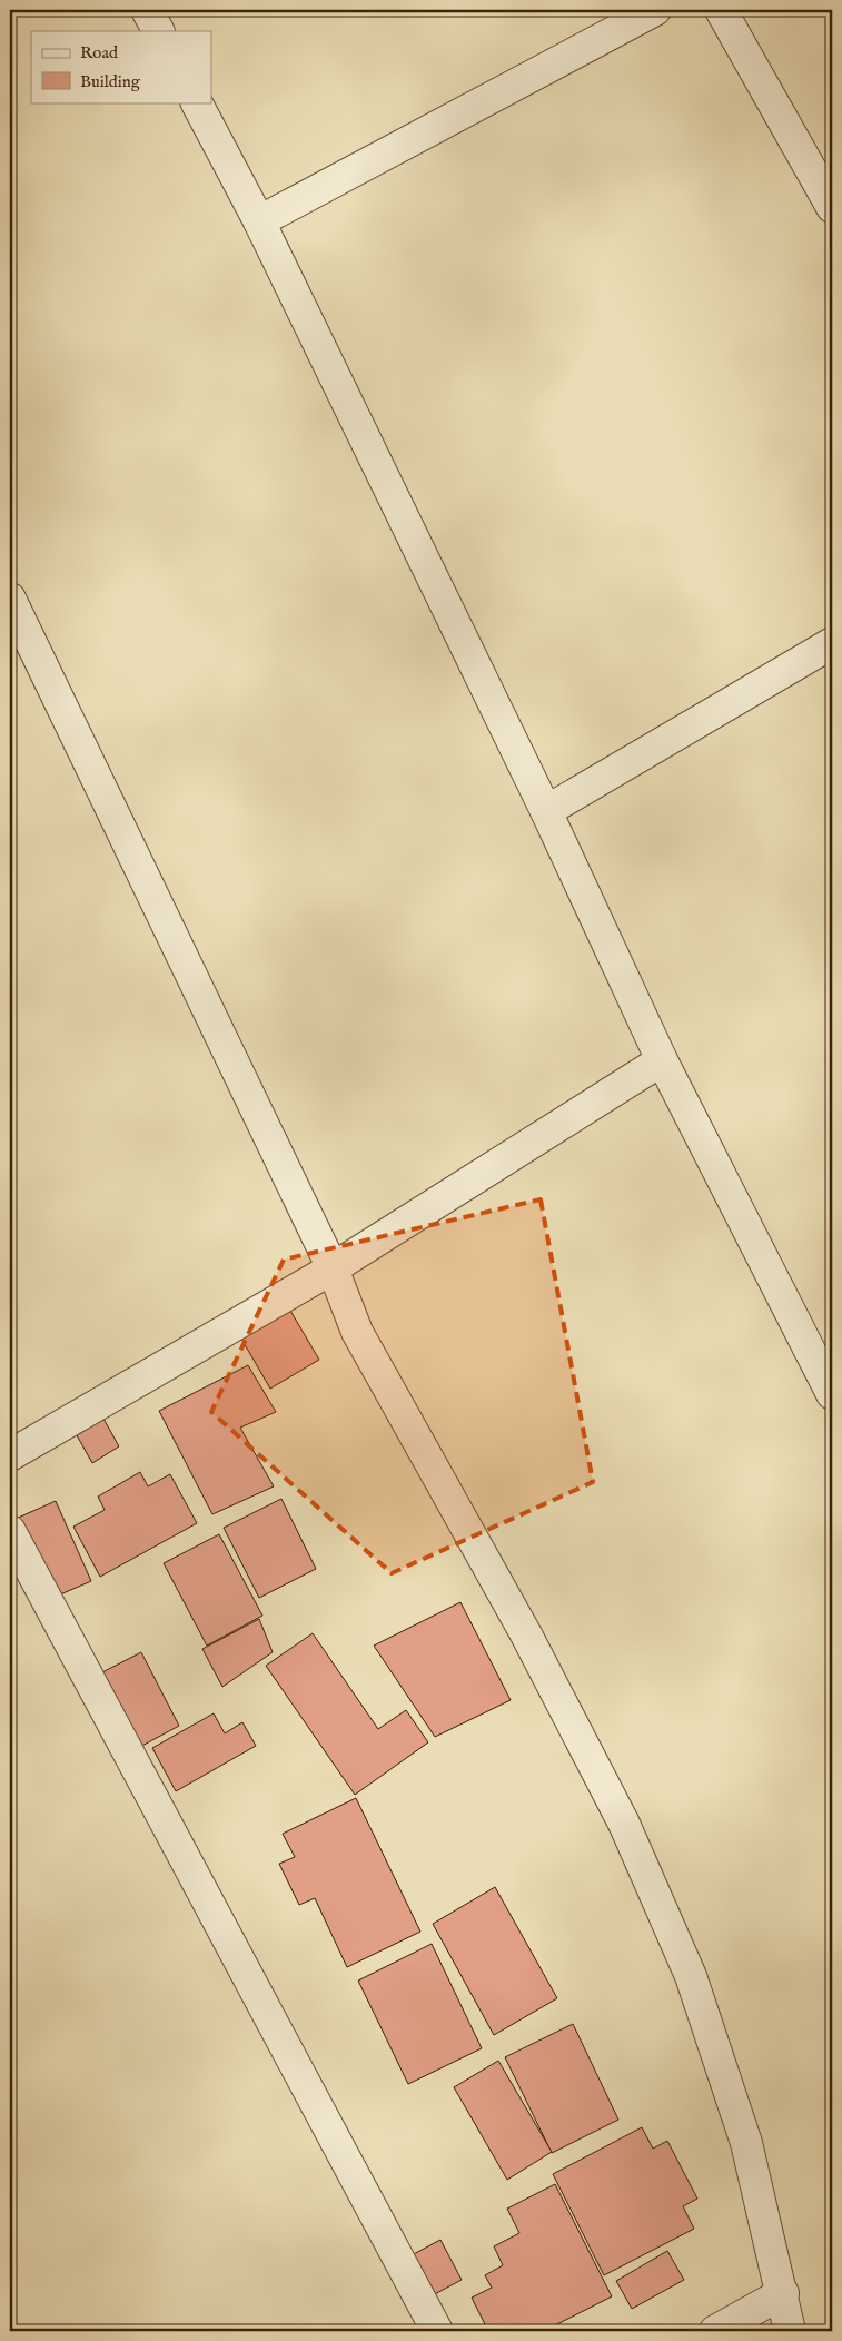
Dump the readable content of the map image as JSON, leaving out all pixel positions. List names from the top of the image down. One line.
{"legend":["Road","Building"]}
